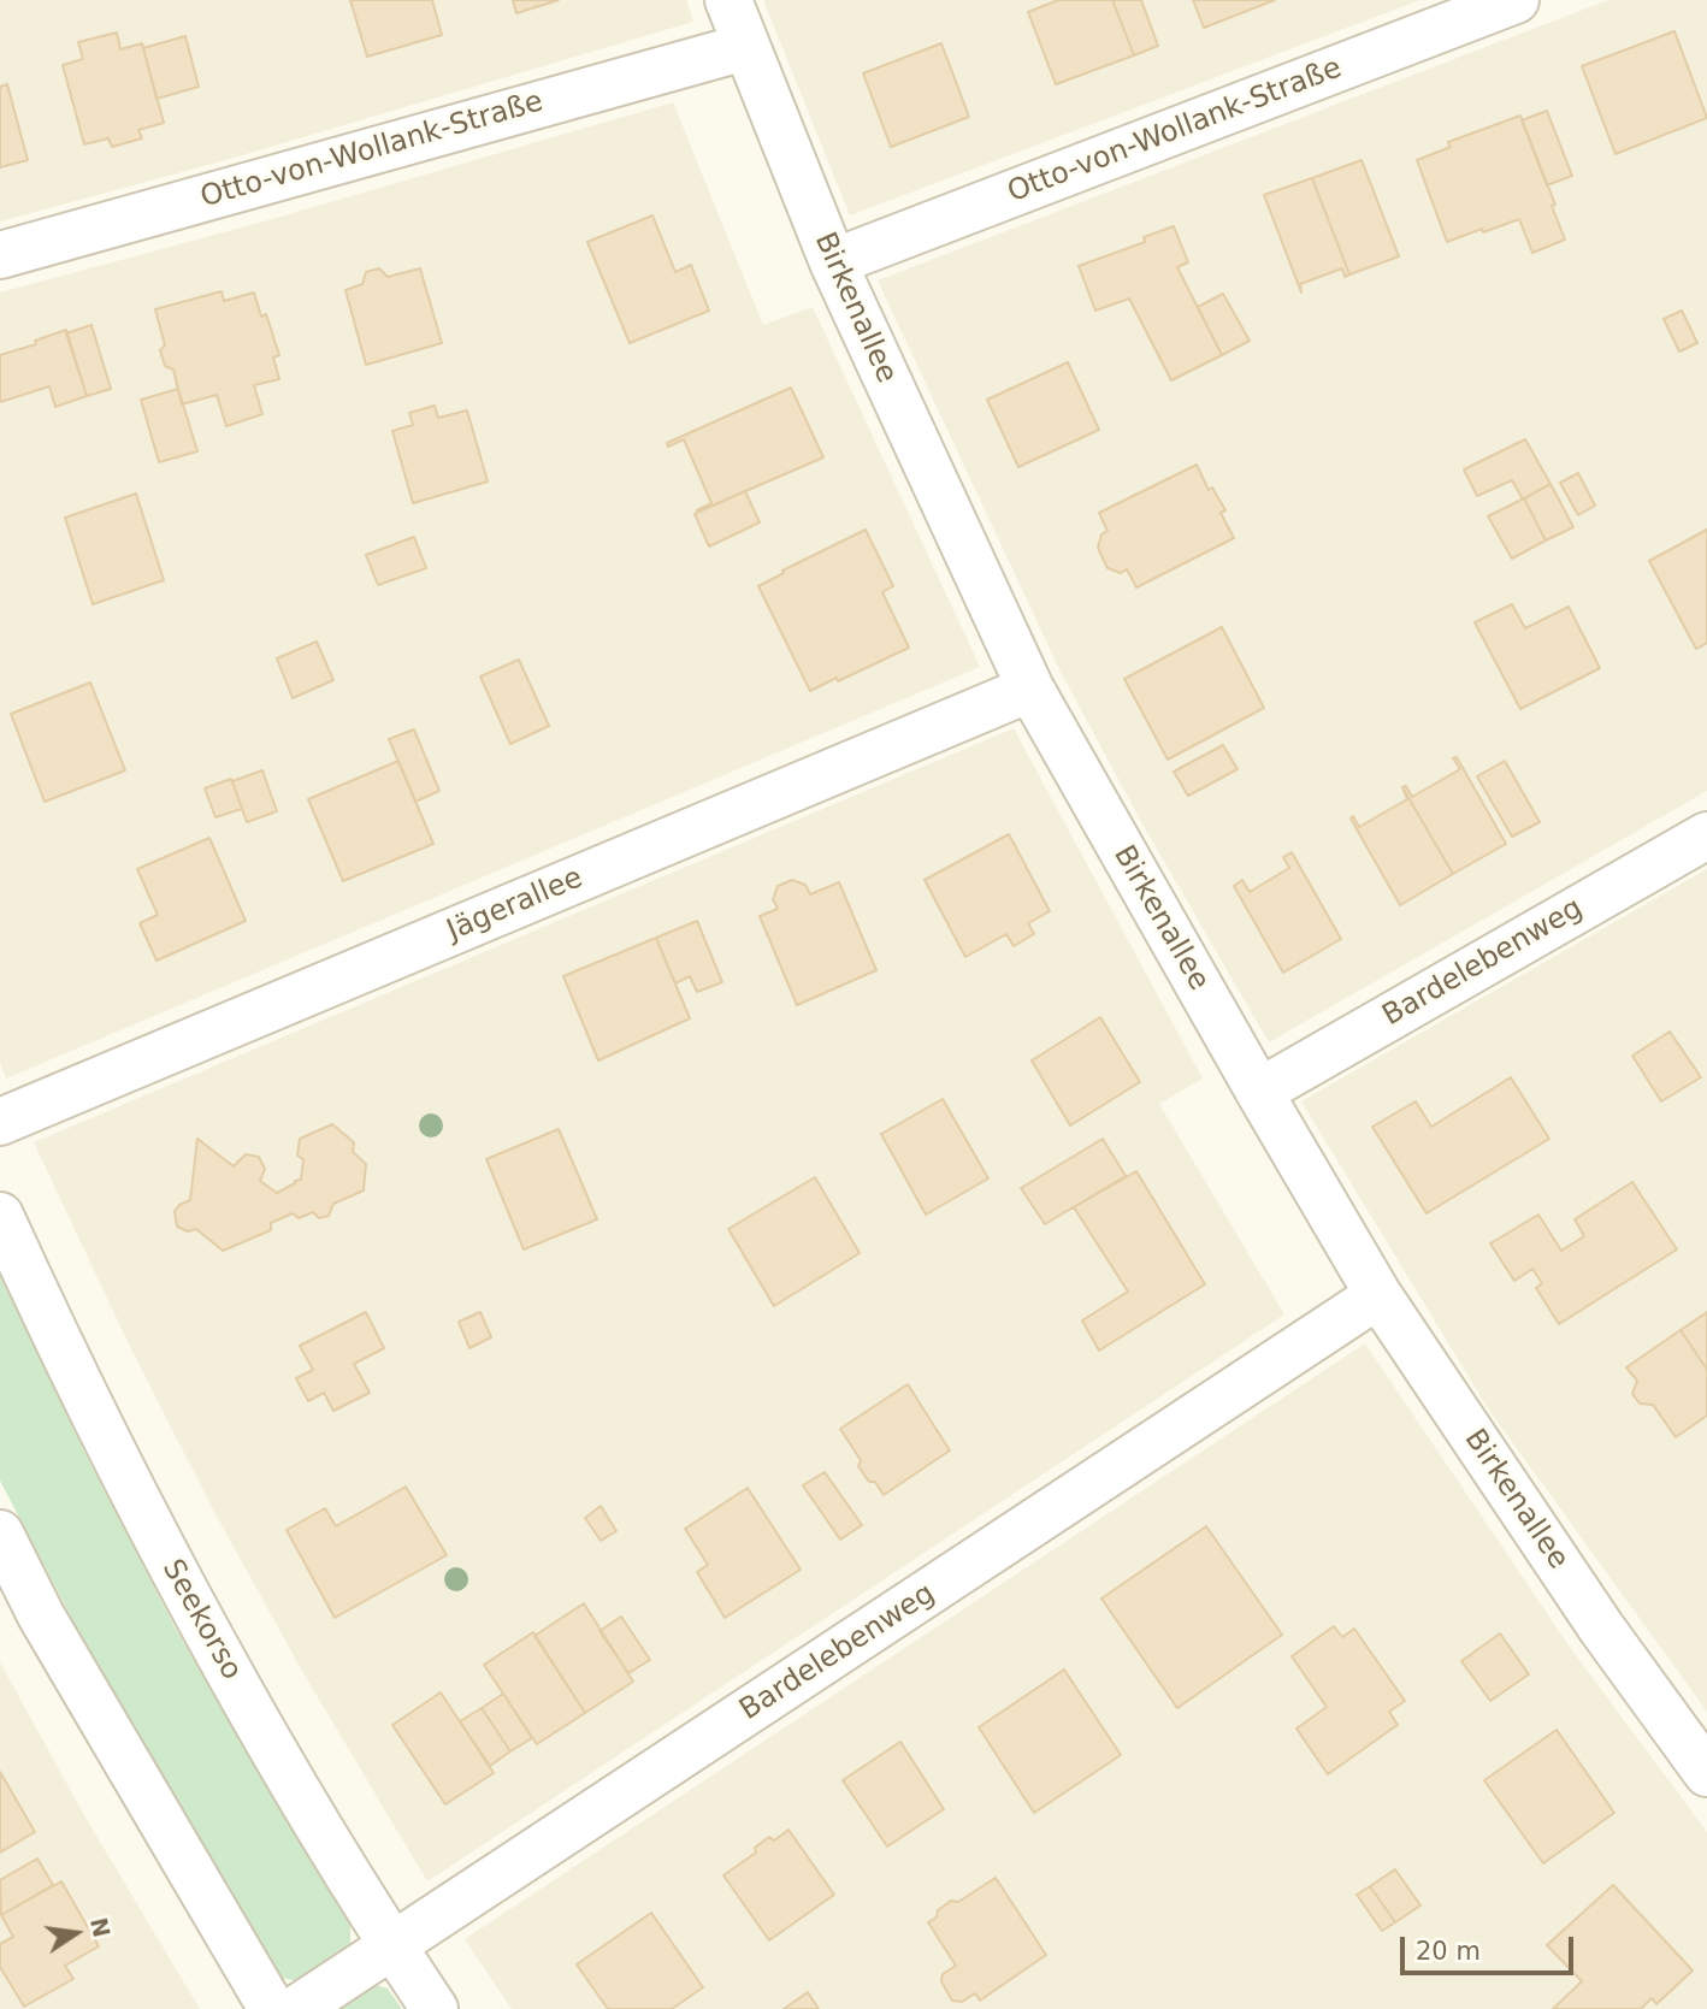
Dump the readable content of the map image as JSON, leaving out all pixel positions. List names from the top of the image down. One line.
{"streets":{"street":["Otto-von-Wollank-Straße","Birkenallee","Jägerallee","Bardelebenweg","Seekorso"]},"crossings":[["Otto-von-Wollank-Straße","Birkenallee"],["Birkenallee","Jägerallee"],["Birkenallee","Bardelebenweg"],["Bardelebenweg","Seekorso"]],"scale_bar":"20 m","north":"right"}
